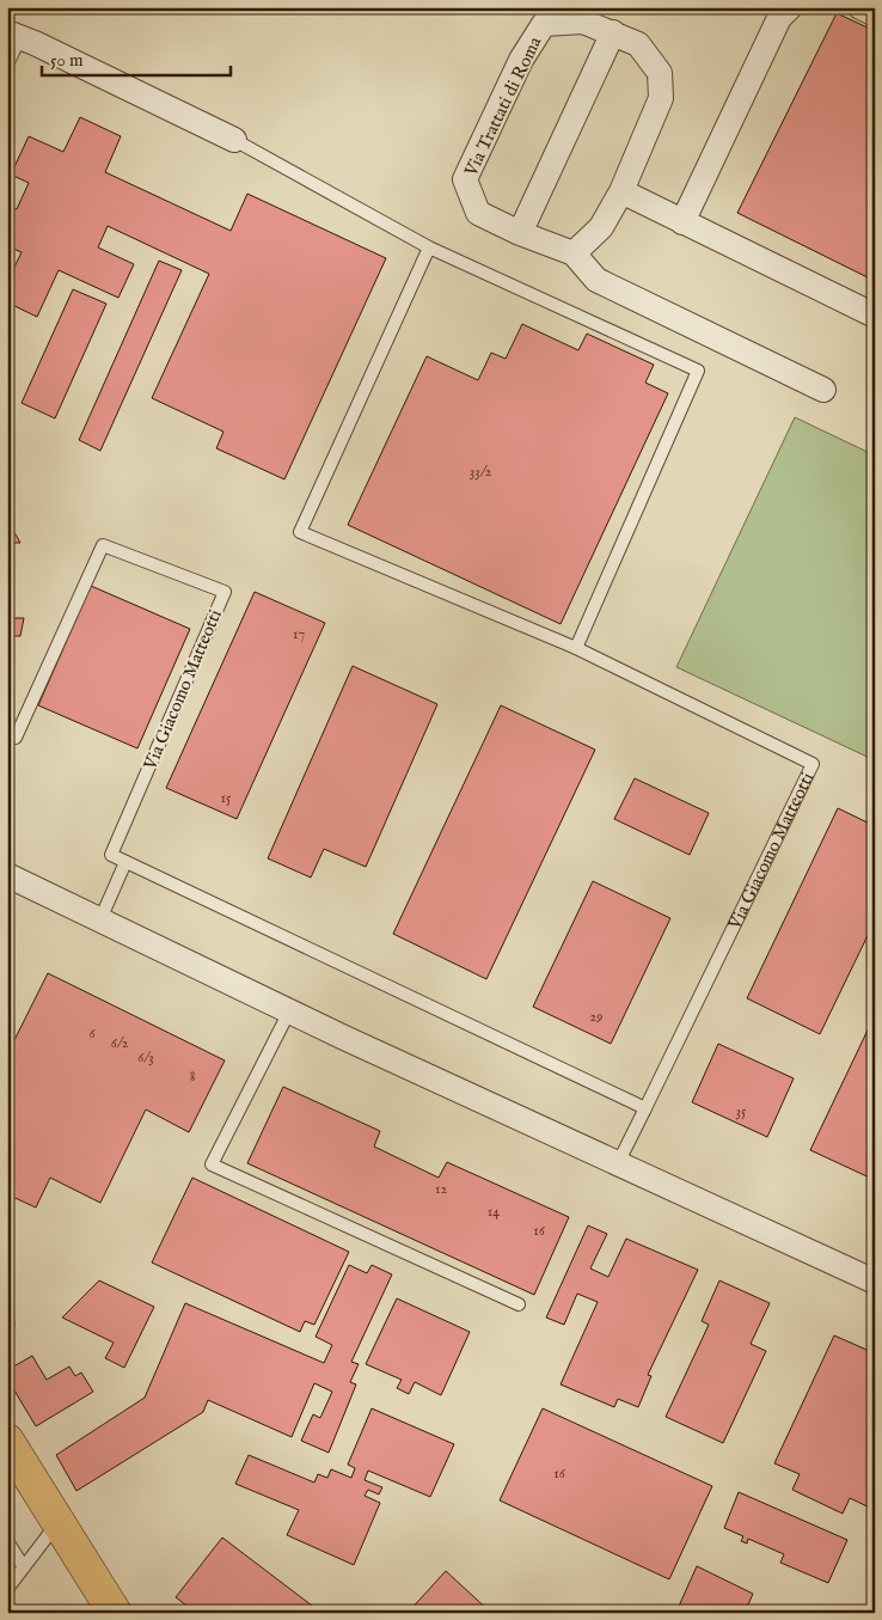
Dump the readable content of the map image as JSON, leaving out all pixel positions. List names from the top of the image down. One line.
{"streets":{"street":["Via Trattati di Roma"],"lane":["Via Giacomo Matteotti"]},"house_numbers":["33/2","17","15","29","6","6/2","6/3","8","35","12","14","16","16"],"scale_bar":"50 m"}
